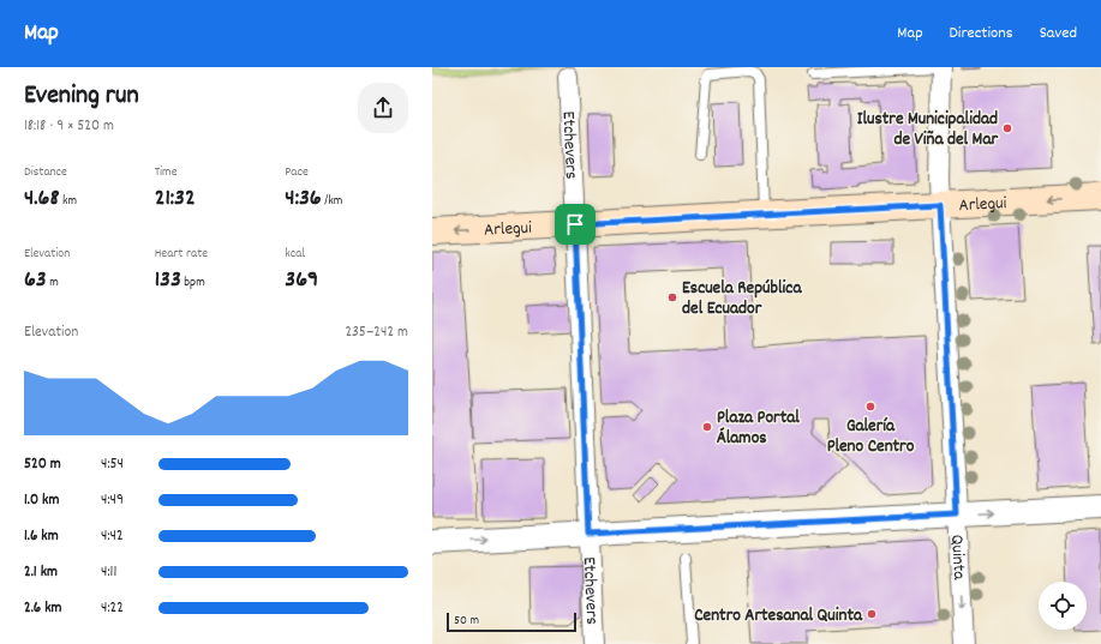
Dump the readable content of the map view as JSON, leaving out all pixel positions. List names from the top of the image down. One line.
{"streets":{"main road":["Arlegui"],"street":["Etchevers","Quinta"]},"crossings":[["Etchevers","Arlegui"],["Arlegui","Quinta"]],"one_way":["Arlegui"],"places":["Ilustre Municipalidad de Viña del Mar","Escuela República del Ecuador","Galería Pleno Centro","Plaza Portal Álamos","Centro Artesanal Quinta"],"scale_bar":"50 m","page":{"header":"Map","nav":["Map","Directions","Saved"],"heading":["Evening run","18:18 · 9 × 520 m"],"stats":[["Distance","4.68 km"],["Time","21:32"],["Pace","4:36 /km"],["Elevation","63 m"],["Heart rate","133 bpm"],["kcal","369"]],"chart":["Elevation","235–242 m"],"list":[{"name":"520 m","note":"4:54"},{"name":"1.0 km","note":"4:49"},{"name":"1.6 km","note":"4:42"},{"name":"2.1 km","note":"4:11"},{"name":"2.6 km","note":"4:22"}],"scale":"50 m"}}
